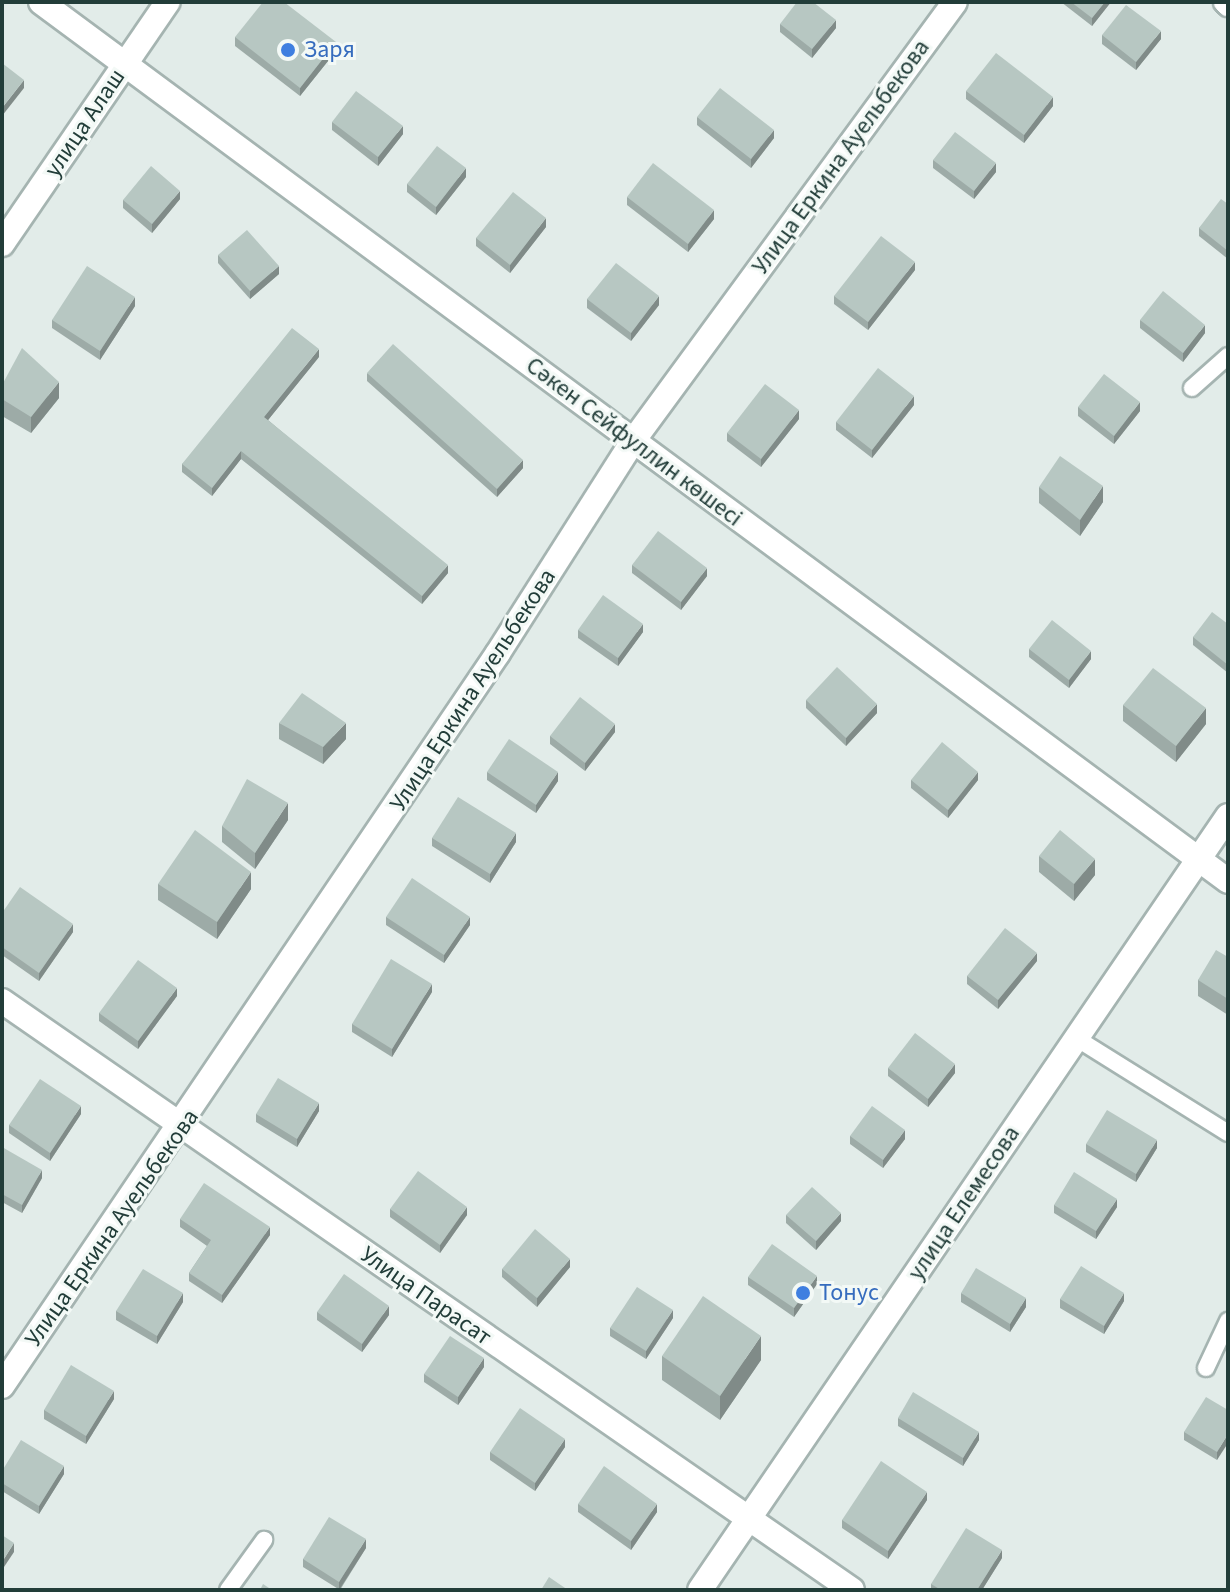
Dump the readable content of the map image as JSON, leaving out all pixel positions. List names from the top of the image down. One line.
{"streets":{"street":["улица Алаш","Улица Еркина Ауельбекова","Сәкен Сейфуллин көшесі","улица Елемесова","Улица Парасат"]},"crossings":[["улица Алаш","Сәкен Сейфуллин көшесі"],["Улица Еркина Ауельбекова","Сәкен Сейфуллин көшесі"],["Улица Еркина Ауельбекова","Улица Парасат"],["Сәкен Сейфуллин көшесі","улица Елемесова"],["улица Елемесова","Улица Парасат"]],"places":["Заря","Тонус"]}
